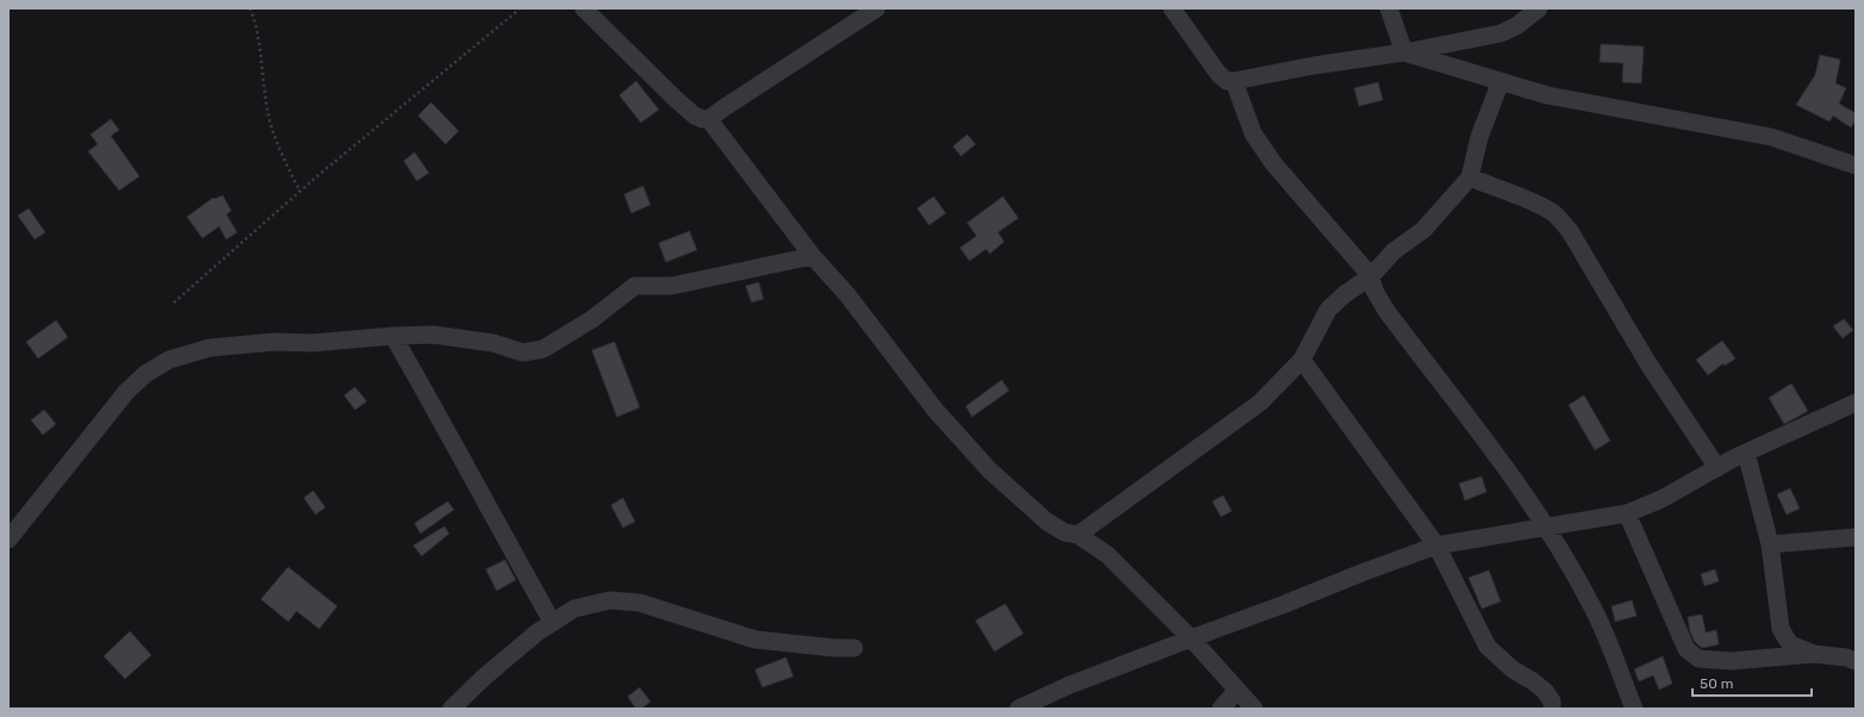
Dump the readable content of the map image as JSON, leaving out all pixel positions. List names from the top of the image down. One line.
{"scale_bar":"50 m"}
